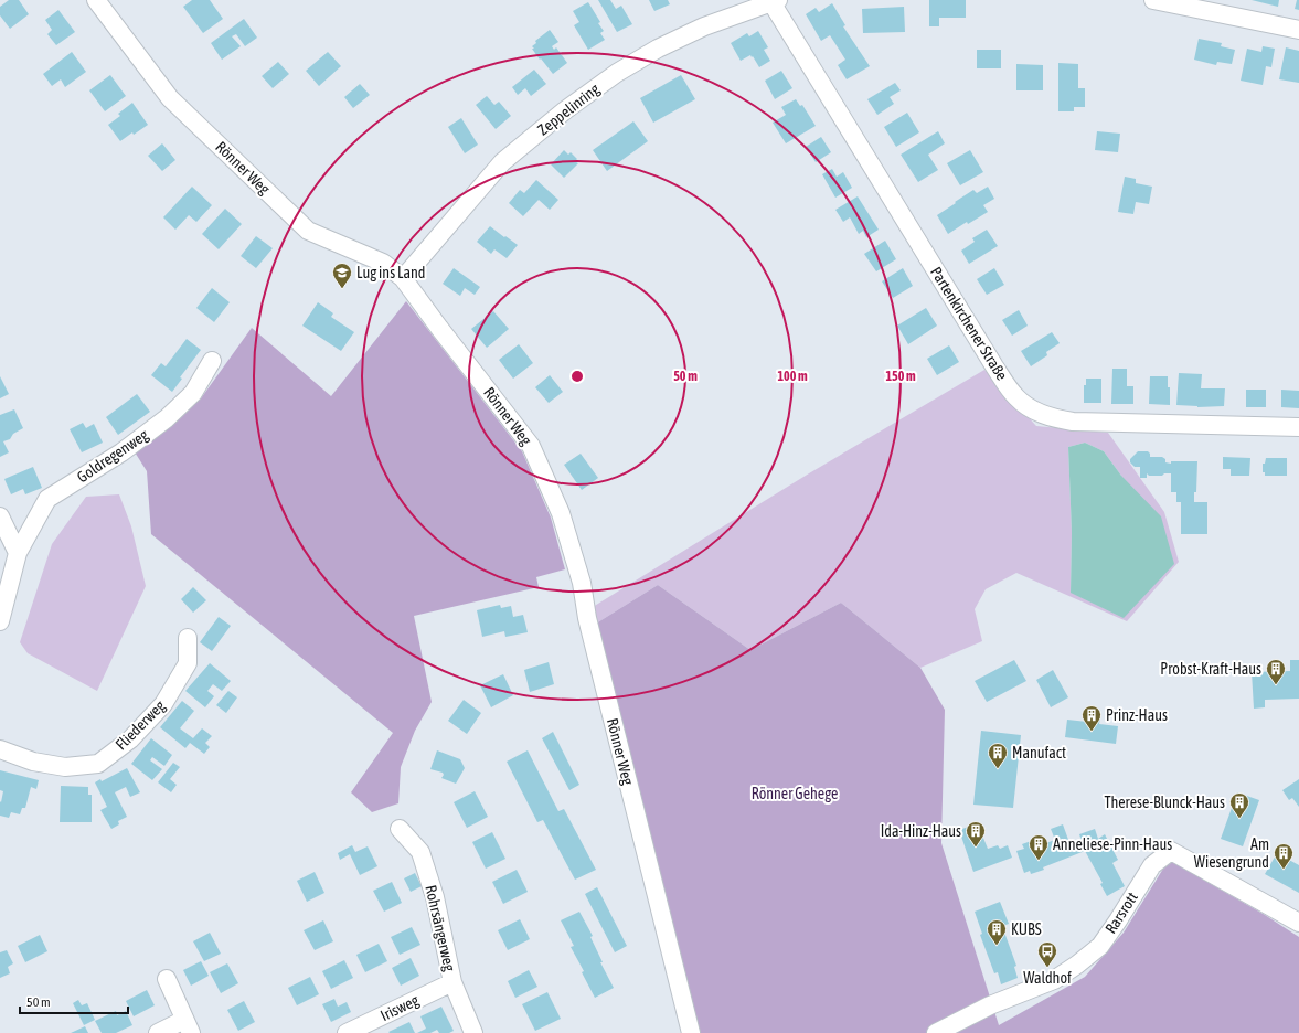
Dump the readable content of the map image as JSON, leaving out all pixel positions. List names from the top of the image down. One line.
{"streets":{"street":["Zeppelinring","Rönner Weg","Partenkirchener Straße","Goldregenweg","Fliederweg","Rarsrott","Rohrsängerweg","Irisweg"]},"crossings":[["Zeppelinring","Rönner Weg"],["Zeppelinring","Partenkirchener Straße"],["Rohrsängerweg","Irisweg"]],"parks":["Rönner Gehege"],"places":{"school or university":["Lug ins Land"],"building":["Probst-Kraft-Haus","Prinz-Haus","Manufact","Therese-Blunck-Haus","Ida-Hinz-Haus","Anneliese-Pinn-Haus","Am Wiesengrund","KUBS"],"bus stop":["Waldhof"]},"scale_bar":"50 m","rings":["50 m","100 m","150 m"]}
